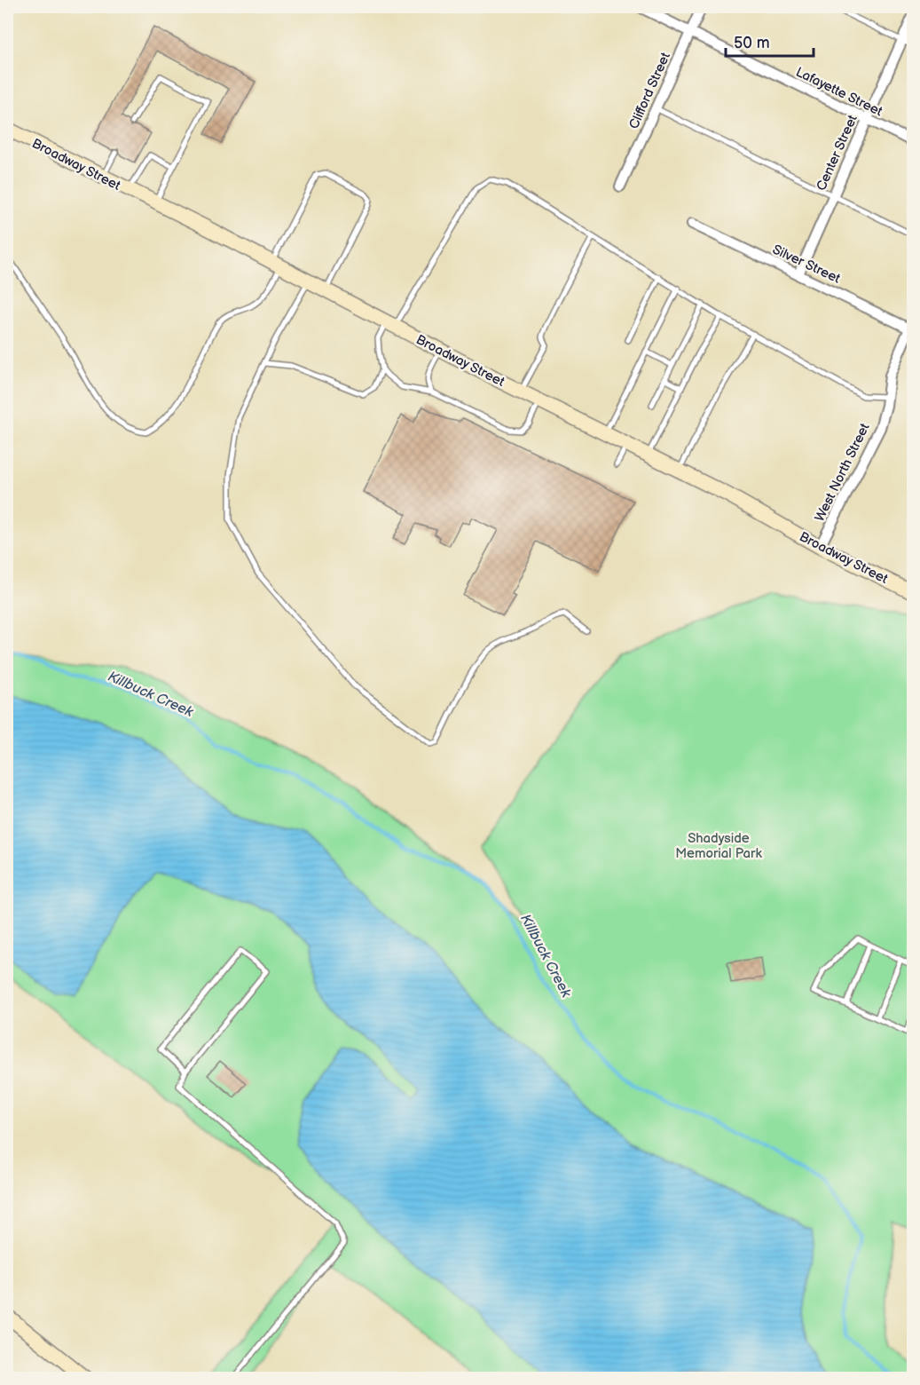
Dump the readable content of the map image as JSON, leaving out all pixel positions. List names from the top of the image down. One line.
{"streets":{"main road":["Broadway Street"],"street":["Clifford Street","Lafayette Street","Center Street","Silver Street","West North Street"]},"crossings":[["Clifford Street","Lafayette Street"],["Lafayette Street","Center Street"],["Center Street","Silver Street"],["Broadway Street","West North Street"],["Silver Street","West North Street"]],"water":["Killbuck Creek"],"parks":["Shadyside Memorial Park"],"scale_bar":"50 m"}
